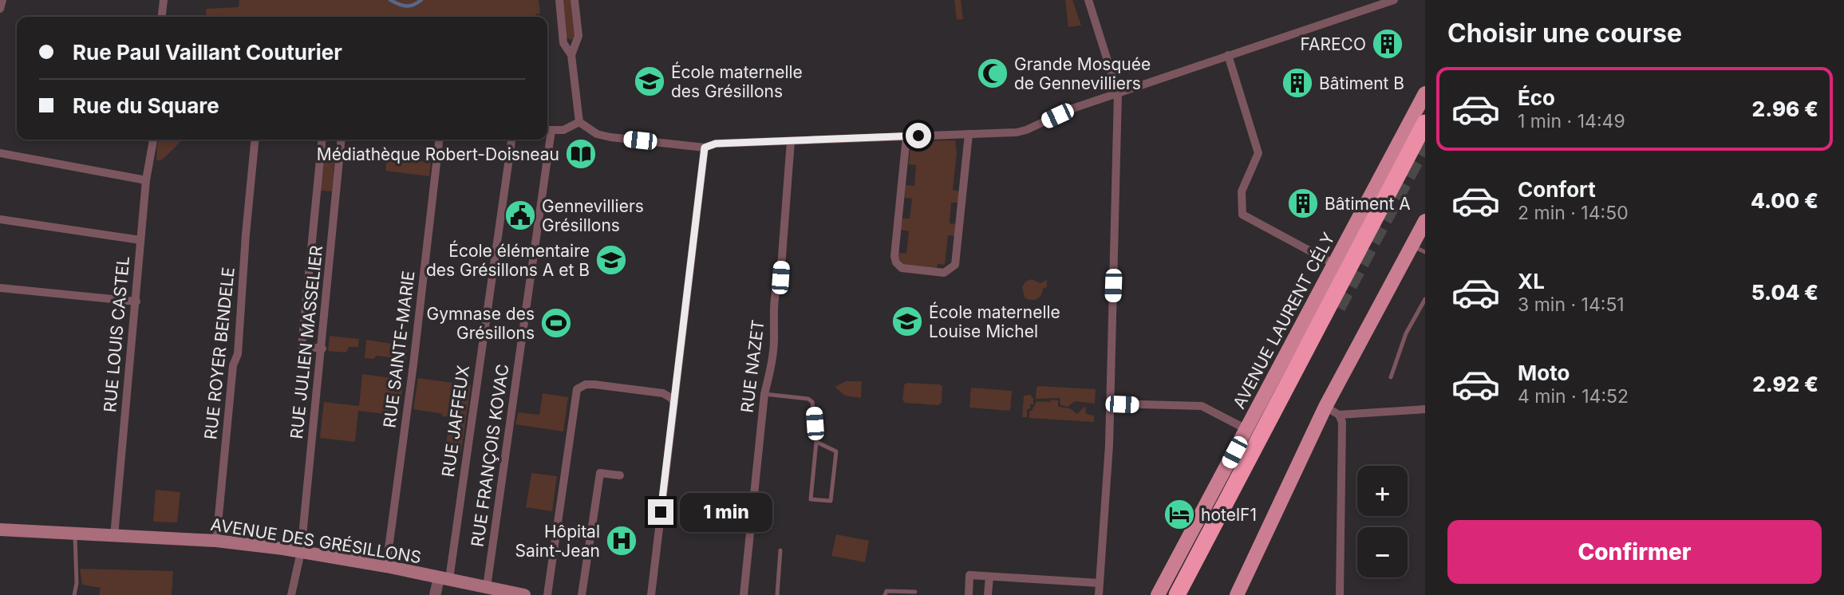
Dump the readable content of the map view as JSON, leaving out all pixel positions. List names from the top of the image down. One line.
{"streets":{"main road":["AVENUE LAURENT CÉLY","AVENUE DES GRÉSILLONS"],"street":["RUE LOUIS CASTEL","RUE JULIEN MASSELIER","RUE SAINTE-MARIE","RUE ROYER BENDELE","RUE NAZET","RUE JAFFEUX","RUE FRANÇOIS KOVAC"]},"crossings":[["RUE LOUIS CASTEL","AVENUE DES GRÉSILLONS"],["RUE JULIEN MASSELIER","AVENUE DES GRÉSILLONS"],["RUE SAINTE-MARIE","AVENUE DES GRÉSILLONS"],["RUE ROYER BENDELE","AVENUE DES GRÉSILLONS"],["RUE JAFFEUX","AVENUE DES GRÉSILLONS"],["RUE FRANÇOIS KOVAC","AVENUE DES GRÉSILLONS"]],"places":{"building":["FARECO","Bâtiment B","Bâtiment A"],"mosque":["Grande Mosquée de Gennevilliers"],"school or university":["École maternelle des Grésillons","École élémentaire des Grésillons A et B","École maternelle Louise Michel"],"library":["Médiathèque Robert-Doisneau"],"public building":["Gennevilliers Grésillons"],"sports":["Gymnase des Grésillons"],"hotel":["hotelF1"],"hospital":["Hôpital Saint-Jean"]},"page":{"heading":"Choisir une course","banner":["Rue Paul Vaillant Couturier","Rue du Square"],"list":[{"name":"Éco","note":"1 min · 14:49","value":"2.96 €"},{"name":"Confort","note":"2 min · 14:50","value":"4.00 €"},{"name":"XL","note":"3 min · 14:51","value":"5.04 €"},{"name":"Moto","note":"4 min · 14:52","value":"2.92 €"}],"map_buttons":["+","−"],"bubble":"1 min","buttons":"Confirmer"}}
